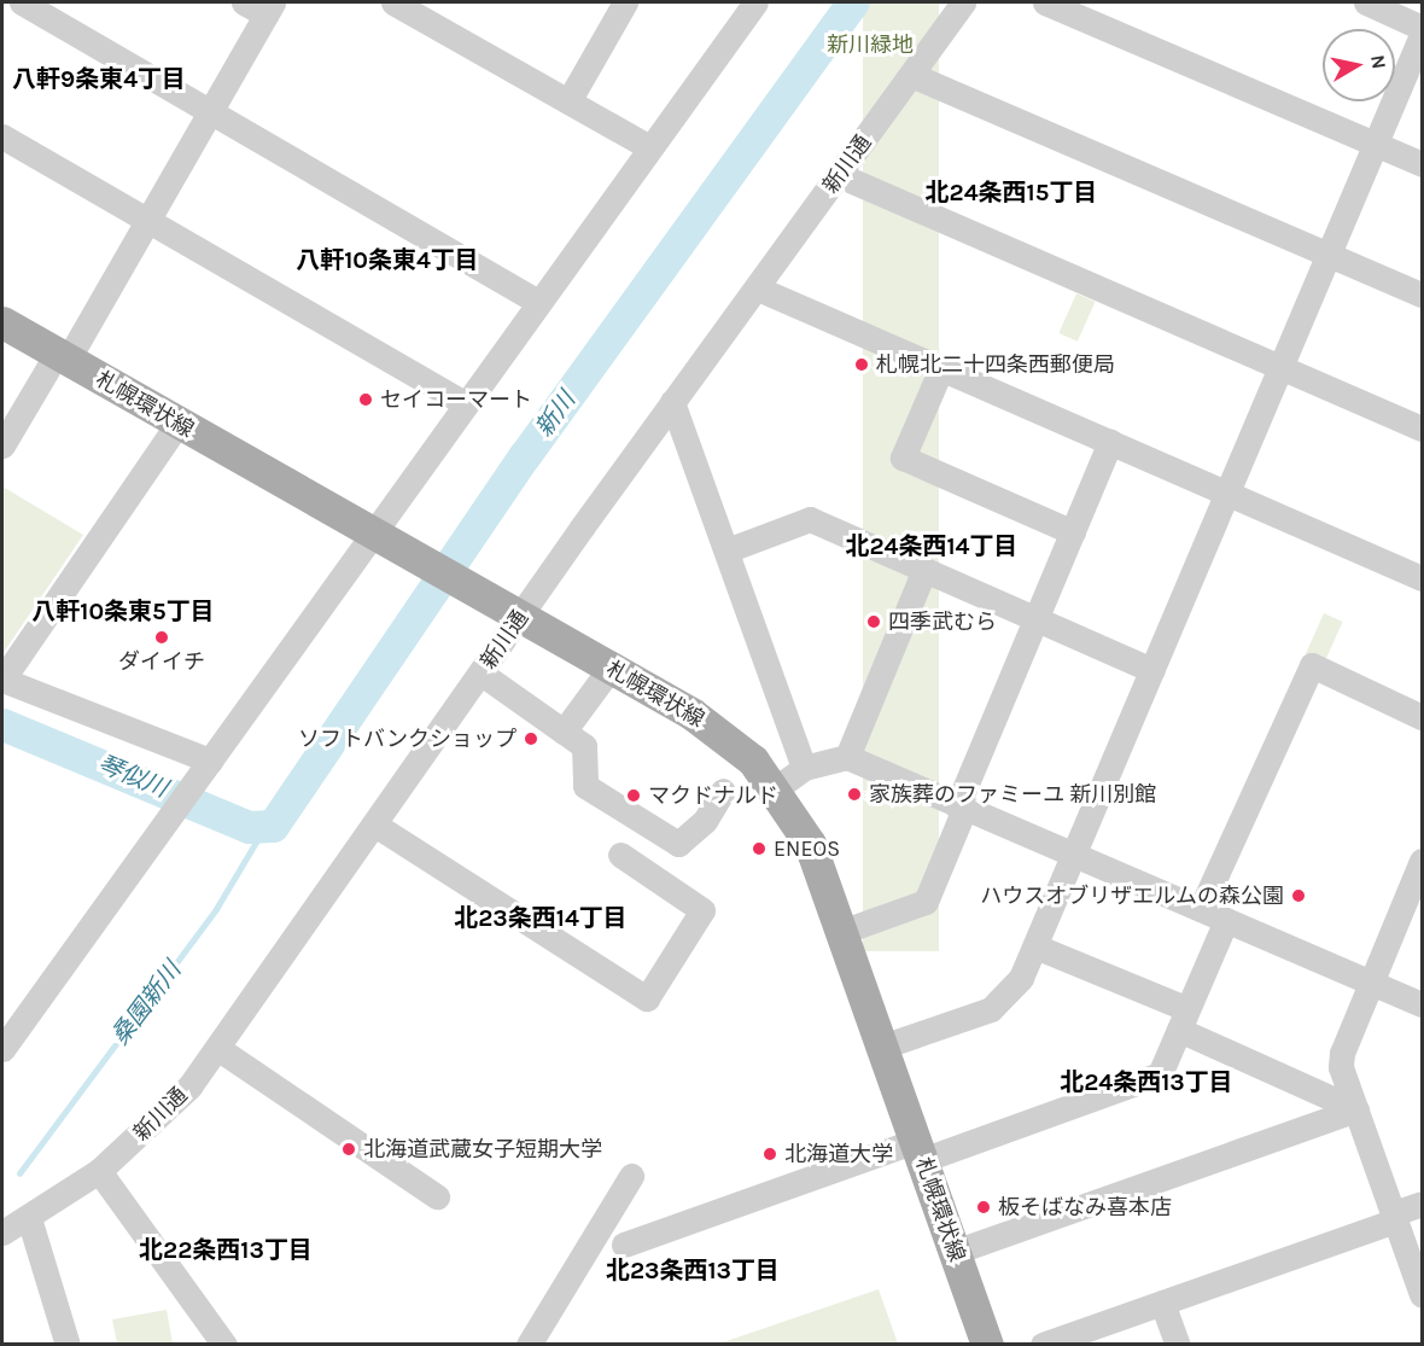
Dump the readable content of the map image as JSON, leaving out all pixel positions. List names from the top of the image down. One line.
{"streets":{"main road":["札幌環状線"],"street":["新川通"]},"crossings":[["新川通","札幌環状線"]],"districts":["八軒9条東4丁目","北24条西15丁目","八軒10条東4丁目","北24条西14丁目","八軒10条東5丁目","北23条西14丁目","北24条西13丁目","北22条西13丁目","北23条西13丁目"],"water":["新川","琴似川","桑園新川"],"parks":["新川緑地"],"places":["札幌北二十四条西郵便局","セイコーマート","四季武むら","ダイイチ","ソフトバンクショップ","家族葬のファミーユ 新川別館","マクドナルド","ENEOS","ハウスオブリザエルムの森公園","北海道武蔵女子短期大学","北海道大学","板そばなみ喜本店"],"north":"right"}
